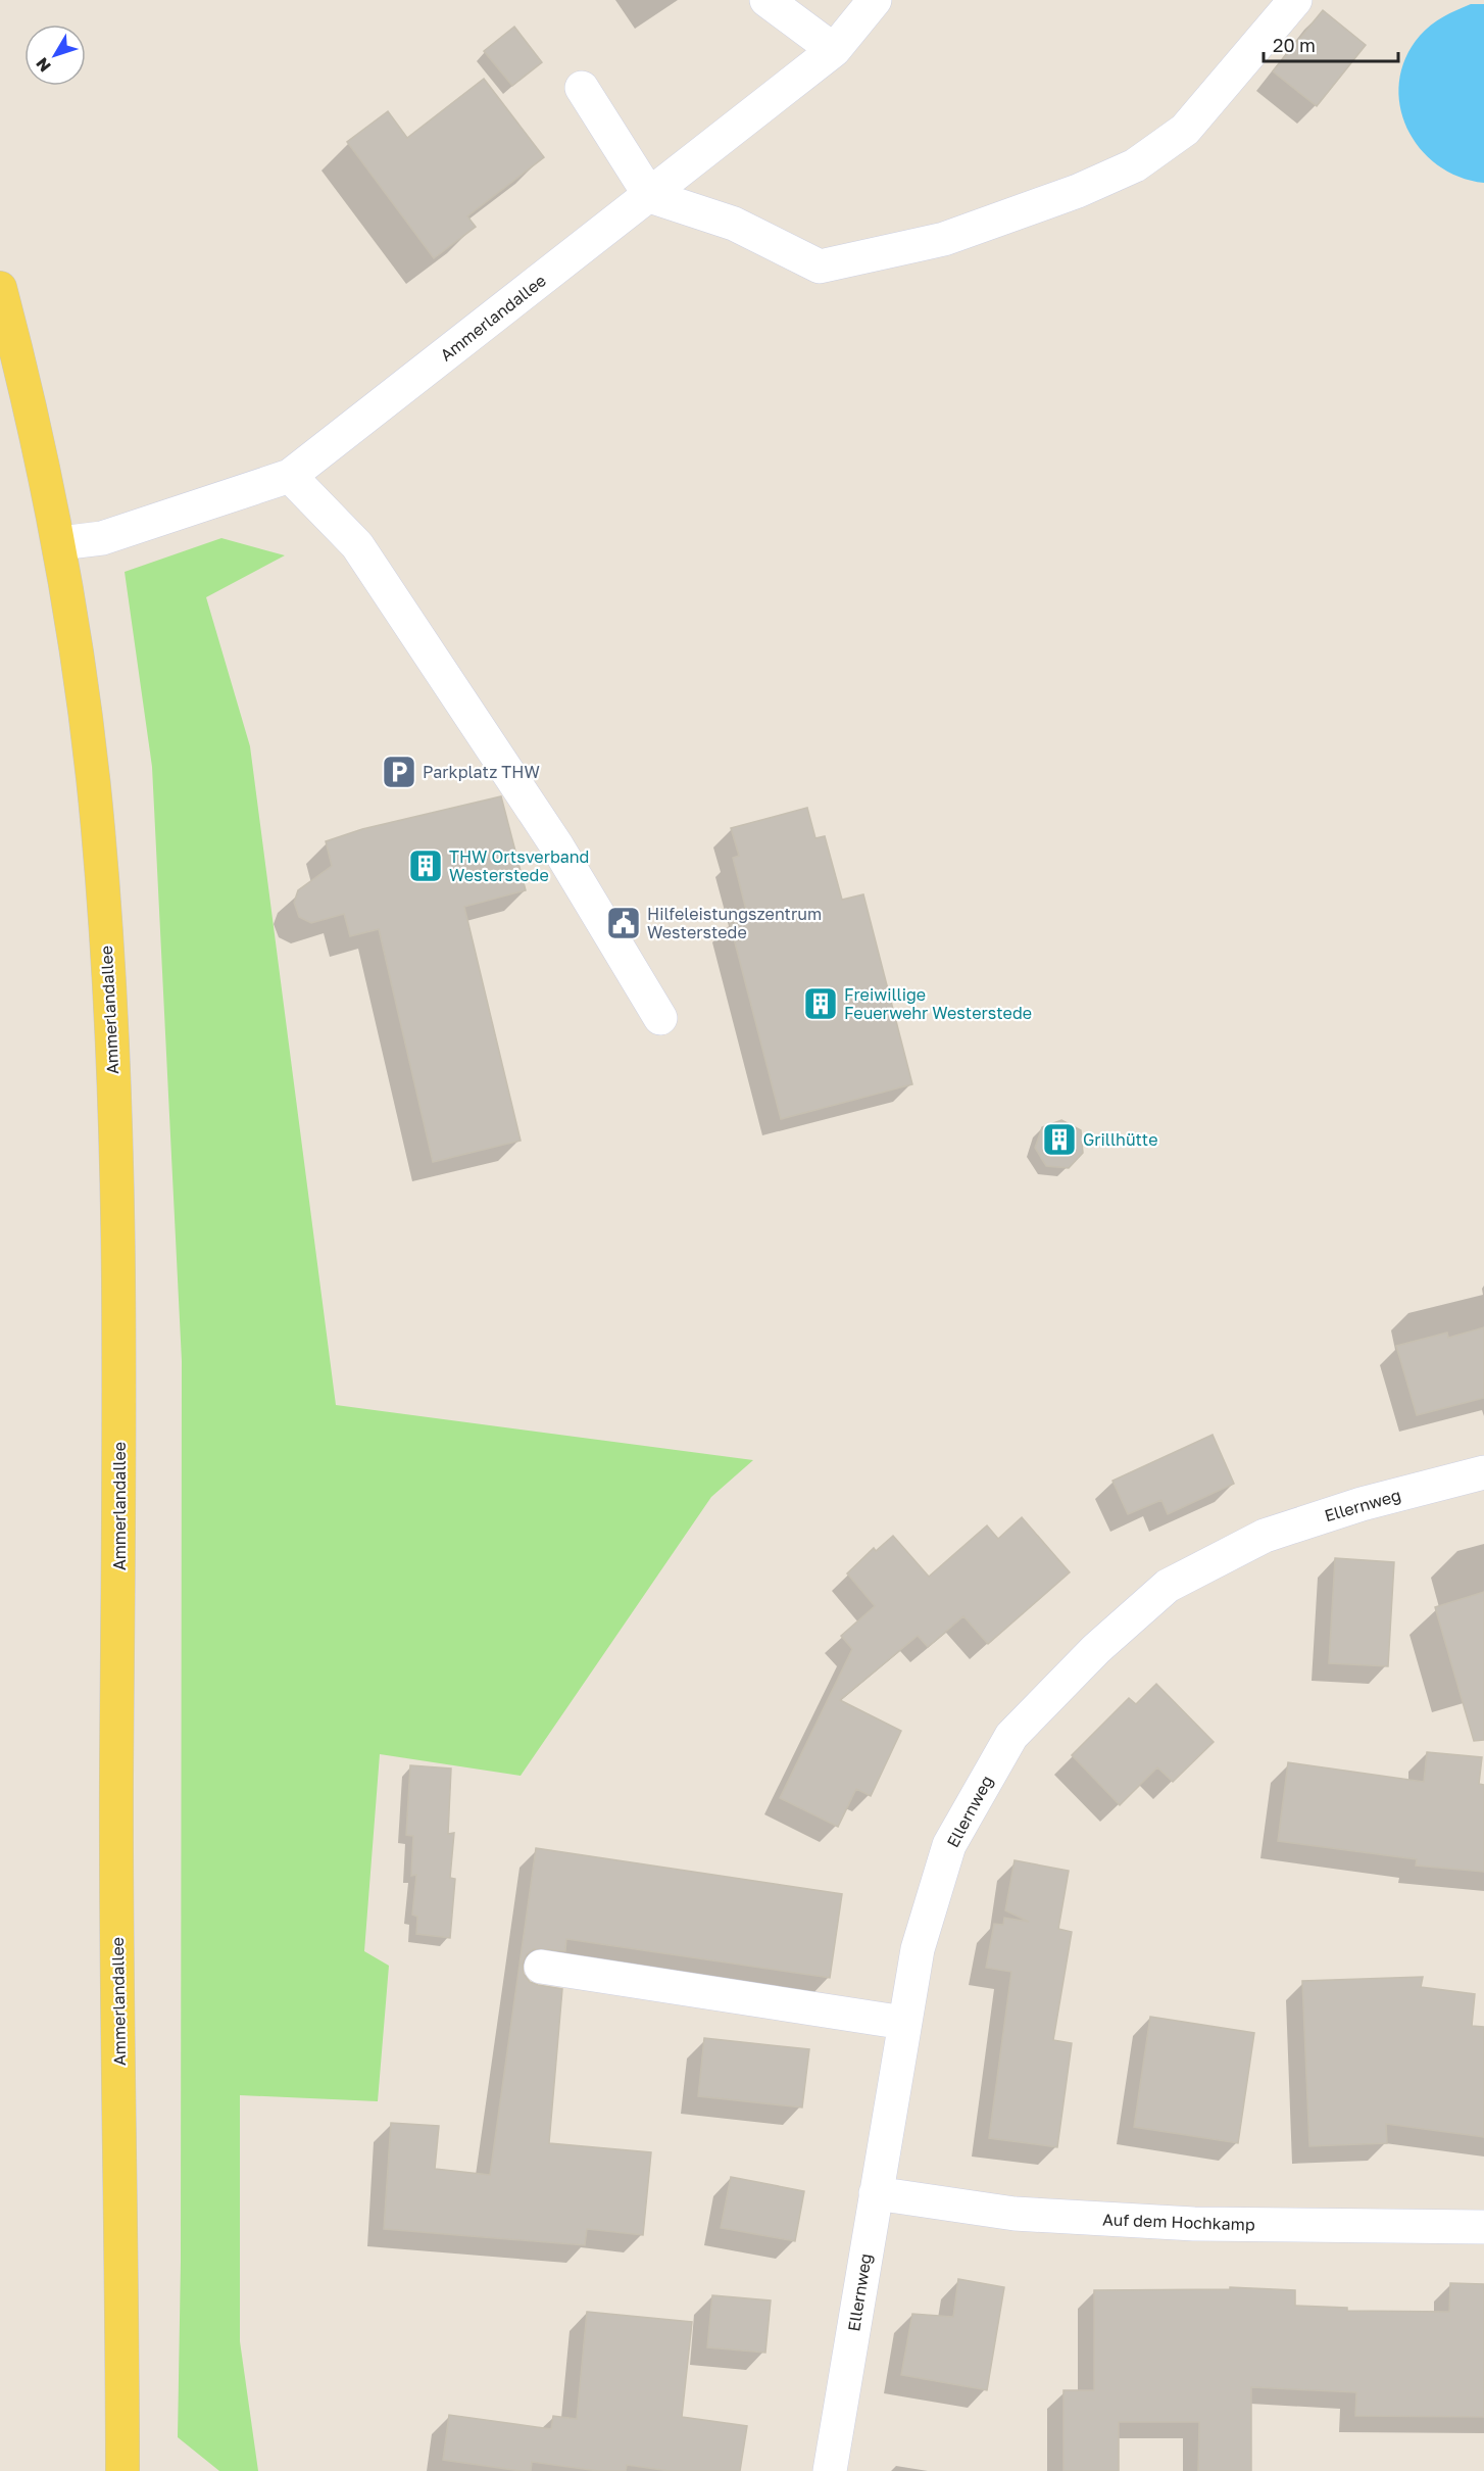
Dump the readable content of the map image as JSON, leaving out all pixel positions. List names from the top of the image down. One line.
{"streets":{"main road":["Ammerlandallee"],"street":["Ellernweg","Auf dem Hochkamp"]},"crossings":[["Ellernweg","Auf dem Hochkamp"]],"places":{"parking":["Parkplatz THW"],"building":["THW Ortsverband Westerstede","Freiwillige Feuerwehr Westerstede","Grillhütte"],"public building":["Hilfeleistungszentrum Westerstede"]},"scale_bar":"20 m","north":"bottom left"}
